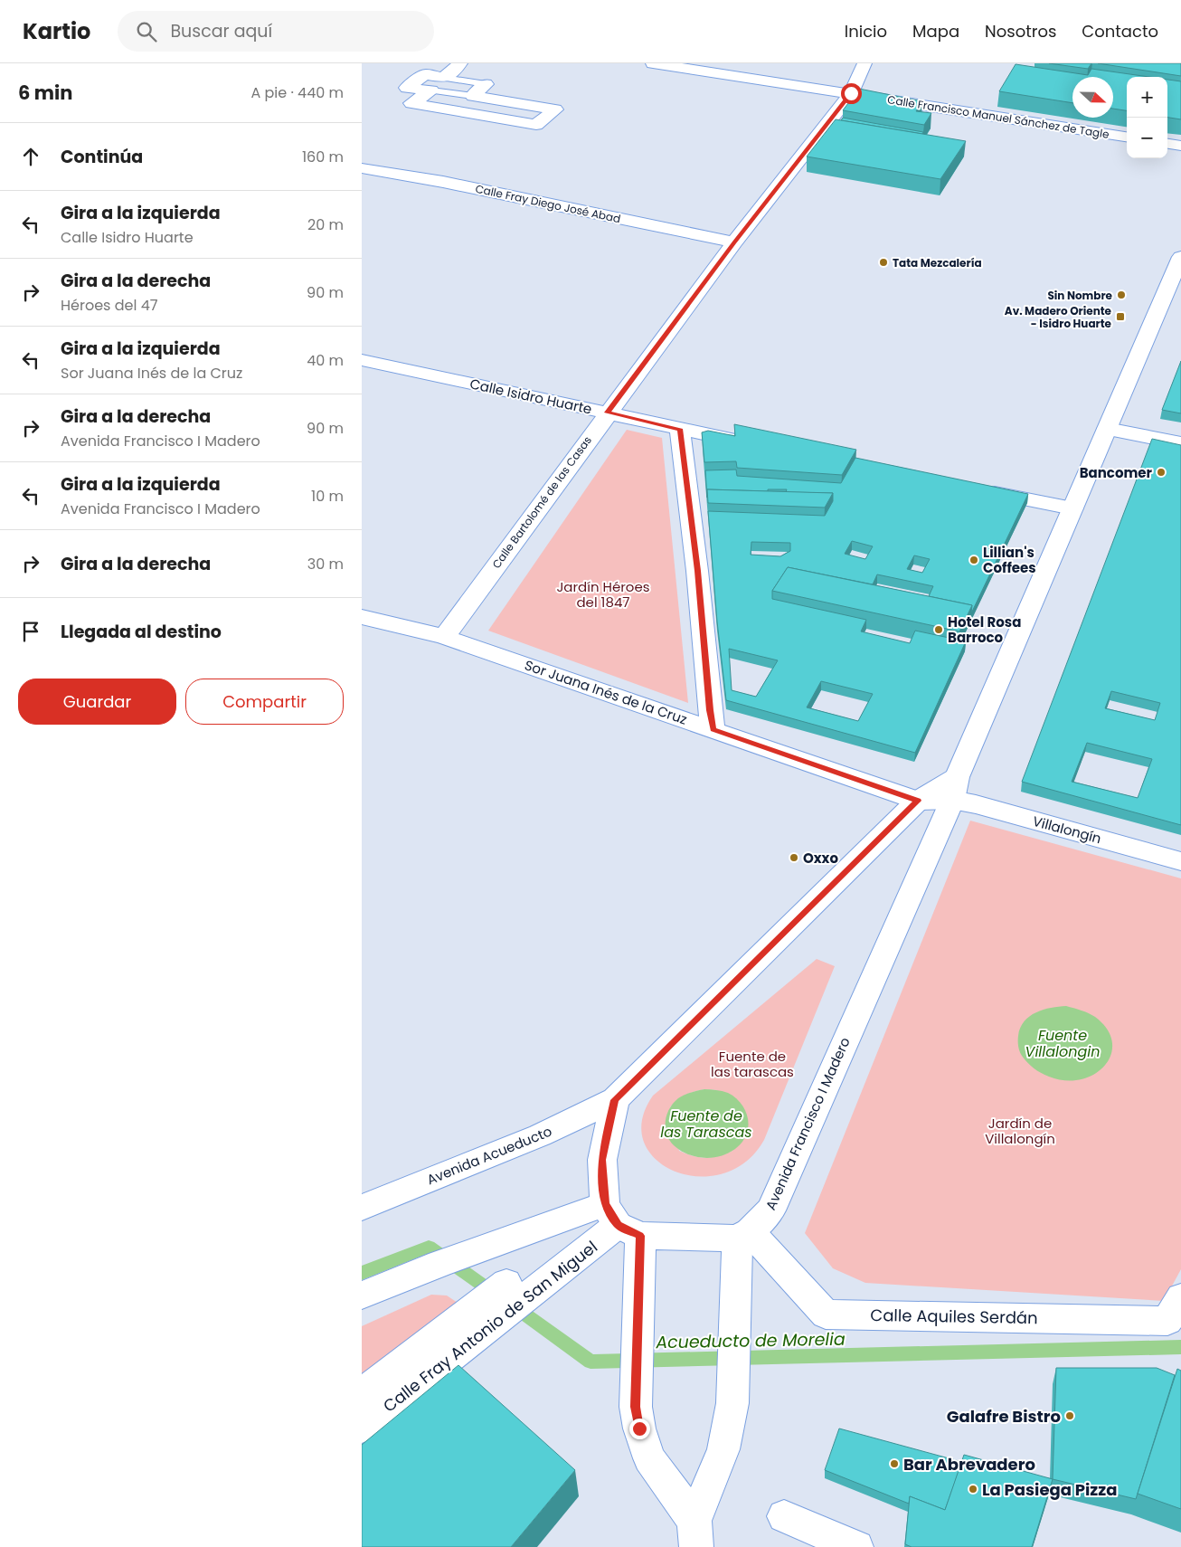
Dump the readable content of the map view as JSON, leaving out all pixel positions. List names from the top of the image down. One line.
{"streets":{"street":["Calle Francisco Manuel Sánchez de Tagle","Calle Fray Diego José Abad","Calle Isidro Huarte","Calle Bartolomé de las Casas","Sor Juana Inés de la Cruz","Villalongín","Avenida Francisco I Madero","Avenida Acueducto","Calle Aquiles Serdán","Calle Fray Antonio de San Miguel"]},"crossings":[["Calle Francisco Manuel Sánchez de Tagle","Calle Bartolomé de las Casas"],["Calle Fray Diego José Abad","Calle Bartolomé de las Casas"],["Calle Isidro Huarte","Calle Bartolomé de las Casas"],["Calle Bartolomé de las Casas","Sor Juana Inés de la Cruz"],["Villalongín","Avenida Francisco I Madero"],["Avenida Francisco I Madero","Calle Aquiles Serdán"]],"water":["Fuente Villalongin","Fuente de las Tarascas","Acueducto de Morelia"],"parks":["Jardín Héroes del 1847","Fuente de las tarascas","Jardín de Villalongín"],"places":{"other":["Tata Mezcalería","Sin Nombre","Bancomer","Lillian's Coffees","Hotel Rosa Barroco","Oxxo","Galafre Bistro","Bar Abrevadero","La Pasiega Pizza"],"transit":["Av. Madero Oriente - Isidro Huarte"]},"north":"right","page":{"header":"Kartio","search":"Buscar aquí","nav":["Inicio","Mapa","Nosotros","Contacto"],"heading":["6 min","A pie · 440 m"],"map_buttons":["+","−"],"list":[["Continúa","160 m"],["Gira a la izquierda","Calle Isidro Huarte","20 m"],["Gira a la derecha","Héroes del 47","90 m"],["Gira a la izquierda","Sor Juana Inés de la Cruz","40 m"],["Gira a la derecha","Avenida Francisco I Madero","90 m"],["Gira a la izquierda","Avenida Francisco I Madero","10 m"],["Gira a la derecha","30 m"],"Llegada al destino"],"buttons":["Guardar","Compartir"]}}
